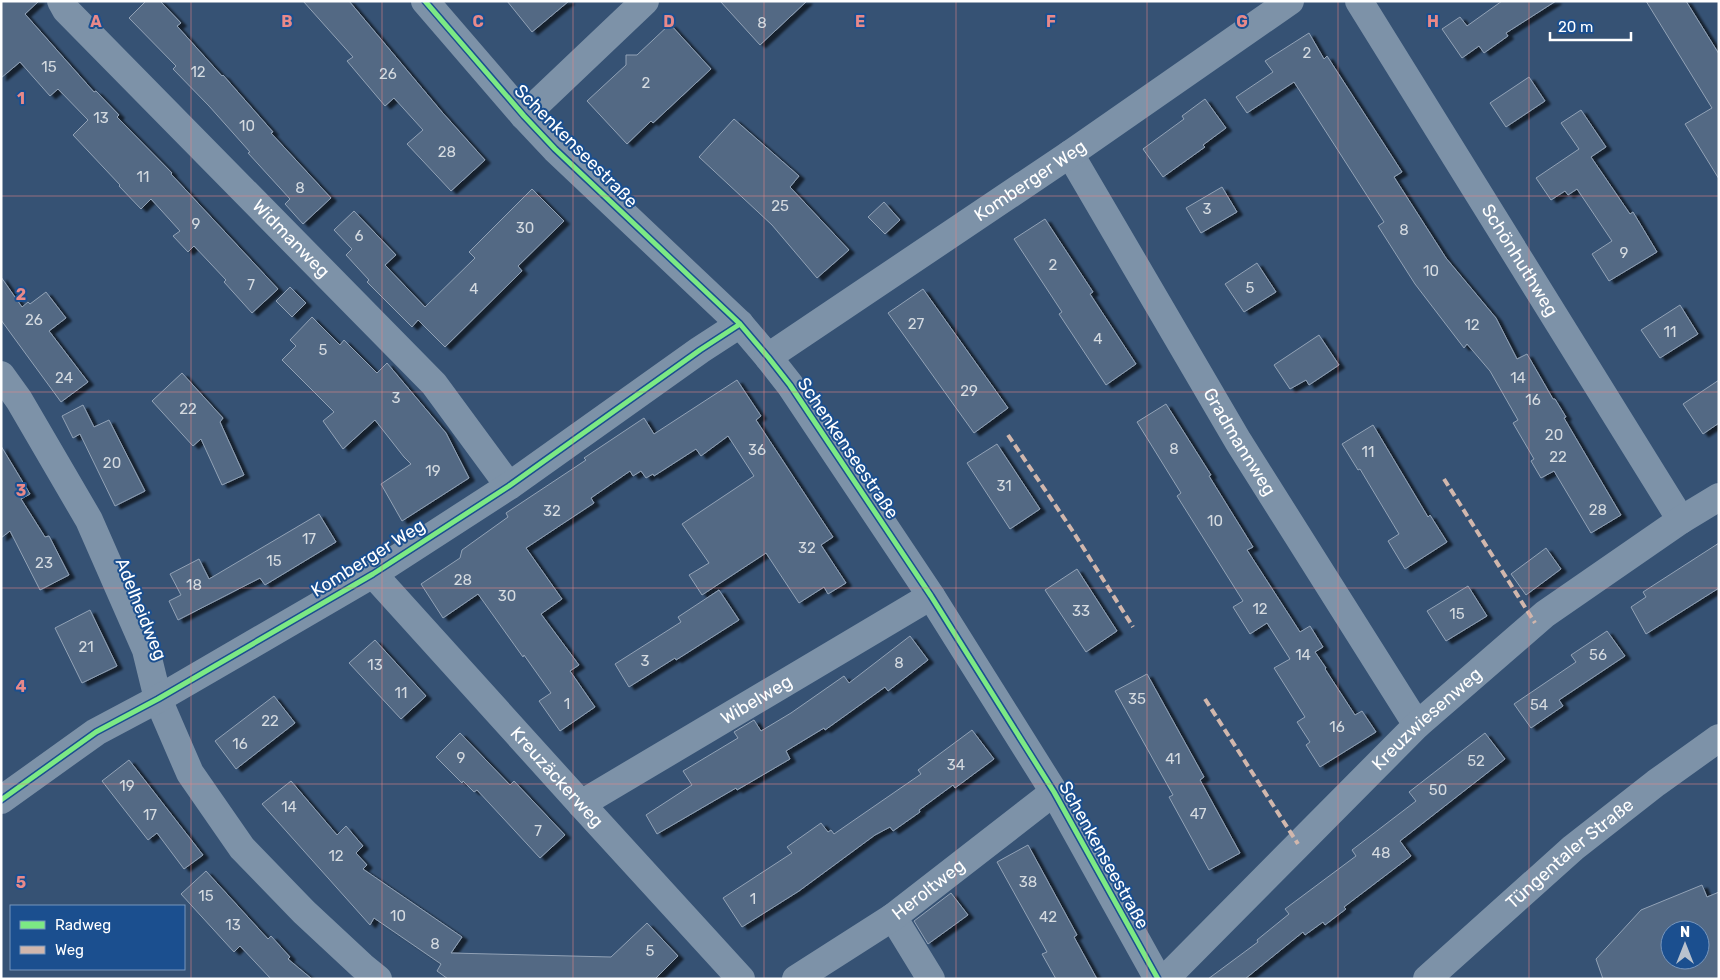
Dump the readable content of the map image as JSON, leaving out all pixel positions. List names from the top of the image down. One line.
{"streets":{"street":["Schenkenseestraße","Komberger Weg","Widmanweg","Schönhuthweg","Gradmannweg","Adelheidweg","Wibelweg","Kreuzwiesenweg","Kreuzäckerweg","Tüngentaler Straße","Heroltweg"]},"crossings":[["Schenkenseestraße","Komberger Weg"],["Schenkenseestraße","Wibelweg"],["Schenkenseestraße","Heroltweg"],["Komberger Weg","Widmanweg"],["Komberger Weg","Gradmannweg"],["Komberger Weg","Adelheidweg"],["Komberger Weg","Kreuzäckerweg"],["Schönhuthweg","Kreuzwiesenweg"],["Gradmannweg","Kreuzwiesenweg"],["Wibelweg","Kreuzäckerweg"]],"house_numbers":["8","2","15","12","26","2","13","10","28","11","8","25","3","9","30","8","6","9","2","10","7","5","4","26","27","12","11","4","5","24","14","29","3","16","22","20","8","36","11","22","20","19","31","28","32","10","17","32","15","23","28","18","30","12","33","15","21","14","56","3","8","13","11","35","1","54","22","16","16","9","41","52","34","19","50","14","47","17","7","48","12","38","15","1","10","42","13","8","5"],"legend":["Radweg","Weg"],"scale_bar":"20 m","north":"top","grid":{"columns":["A","B","C","D","E","F","G","H"],"rows":["1","2","3","4","5"]}}
